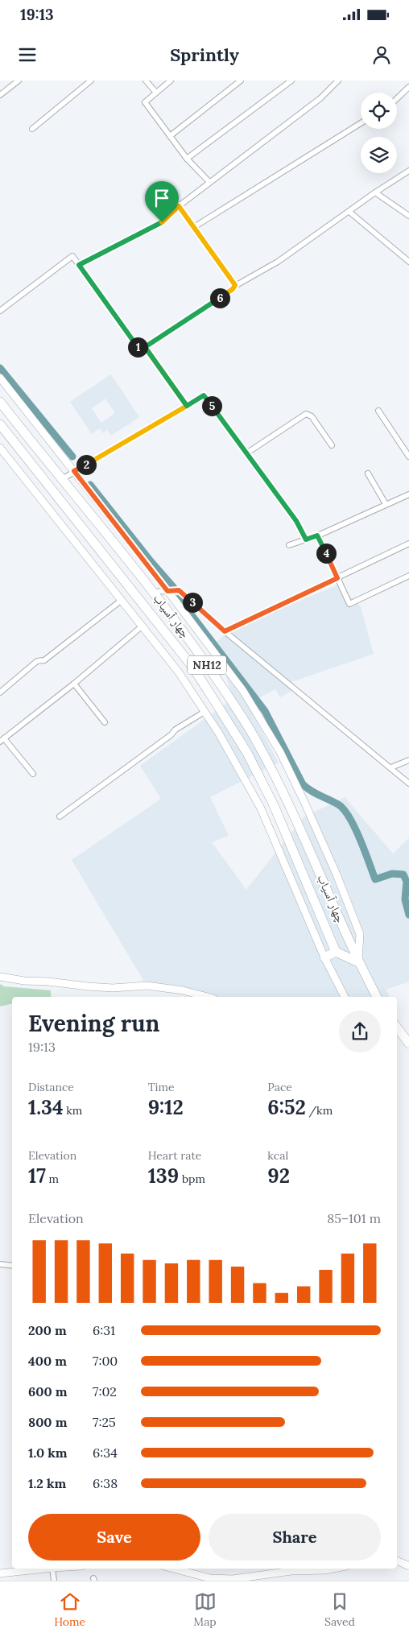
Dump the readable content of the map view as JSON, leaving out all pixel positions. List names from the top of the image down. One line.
{"streets":{"highway":["چهار آسیاب","NH12"]},"page":{"status":"19:13","header":"Sprintly","pins":["6","1","5","2","4","3"],"heading":["Evening run","19:13"],"stats":[["Distance","1.34 km"],["Time","9:12"],["Pace","6:52 /km"],["Elevation","17 m"],["Heart rate","139 bpm"],["kcal","92"]],"chart":["Elevation","85–101 m"],"list":[{"name":"200 m","note":"6:31"},{"name":"400 m","note":"7:00"},{"name":"600 m","note":"7:02"},{"name":"800 m","note":"7:25"},{"name":"1.0 km","note":"6:34"},{"name":"1.2 km","note":"6:38"}],"buttons":["Save","Share"],"tabs":["Home","Map","Saved"]}}
